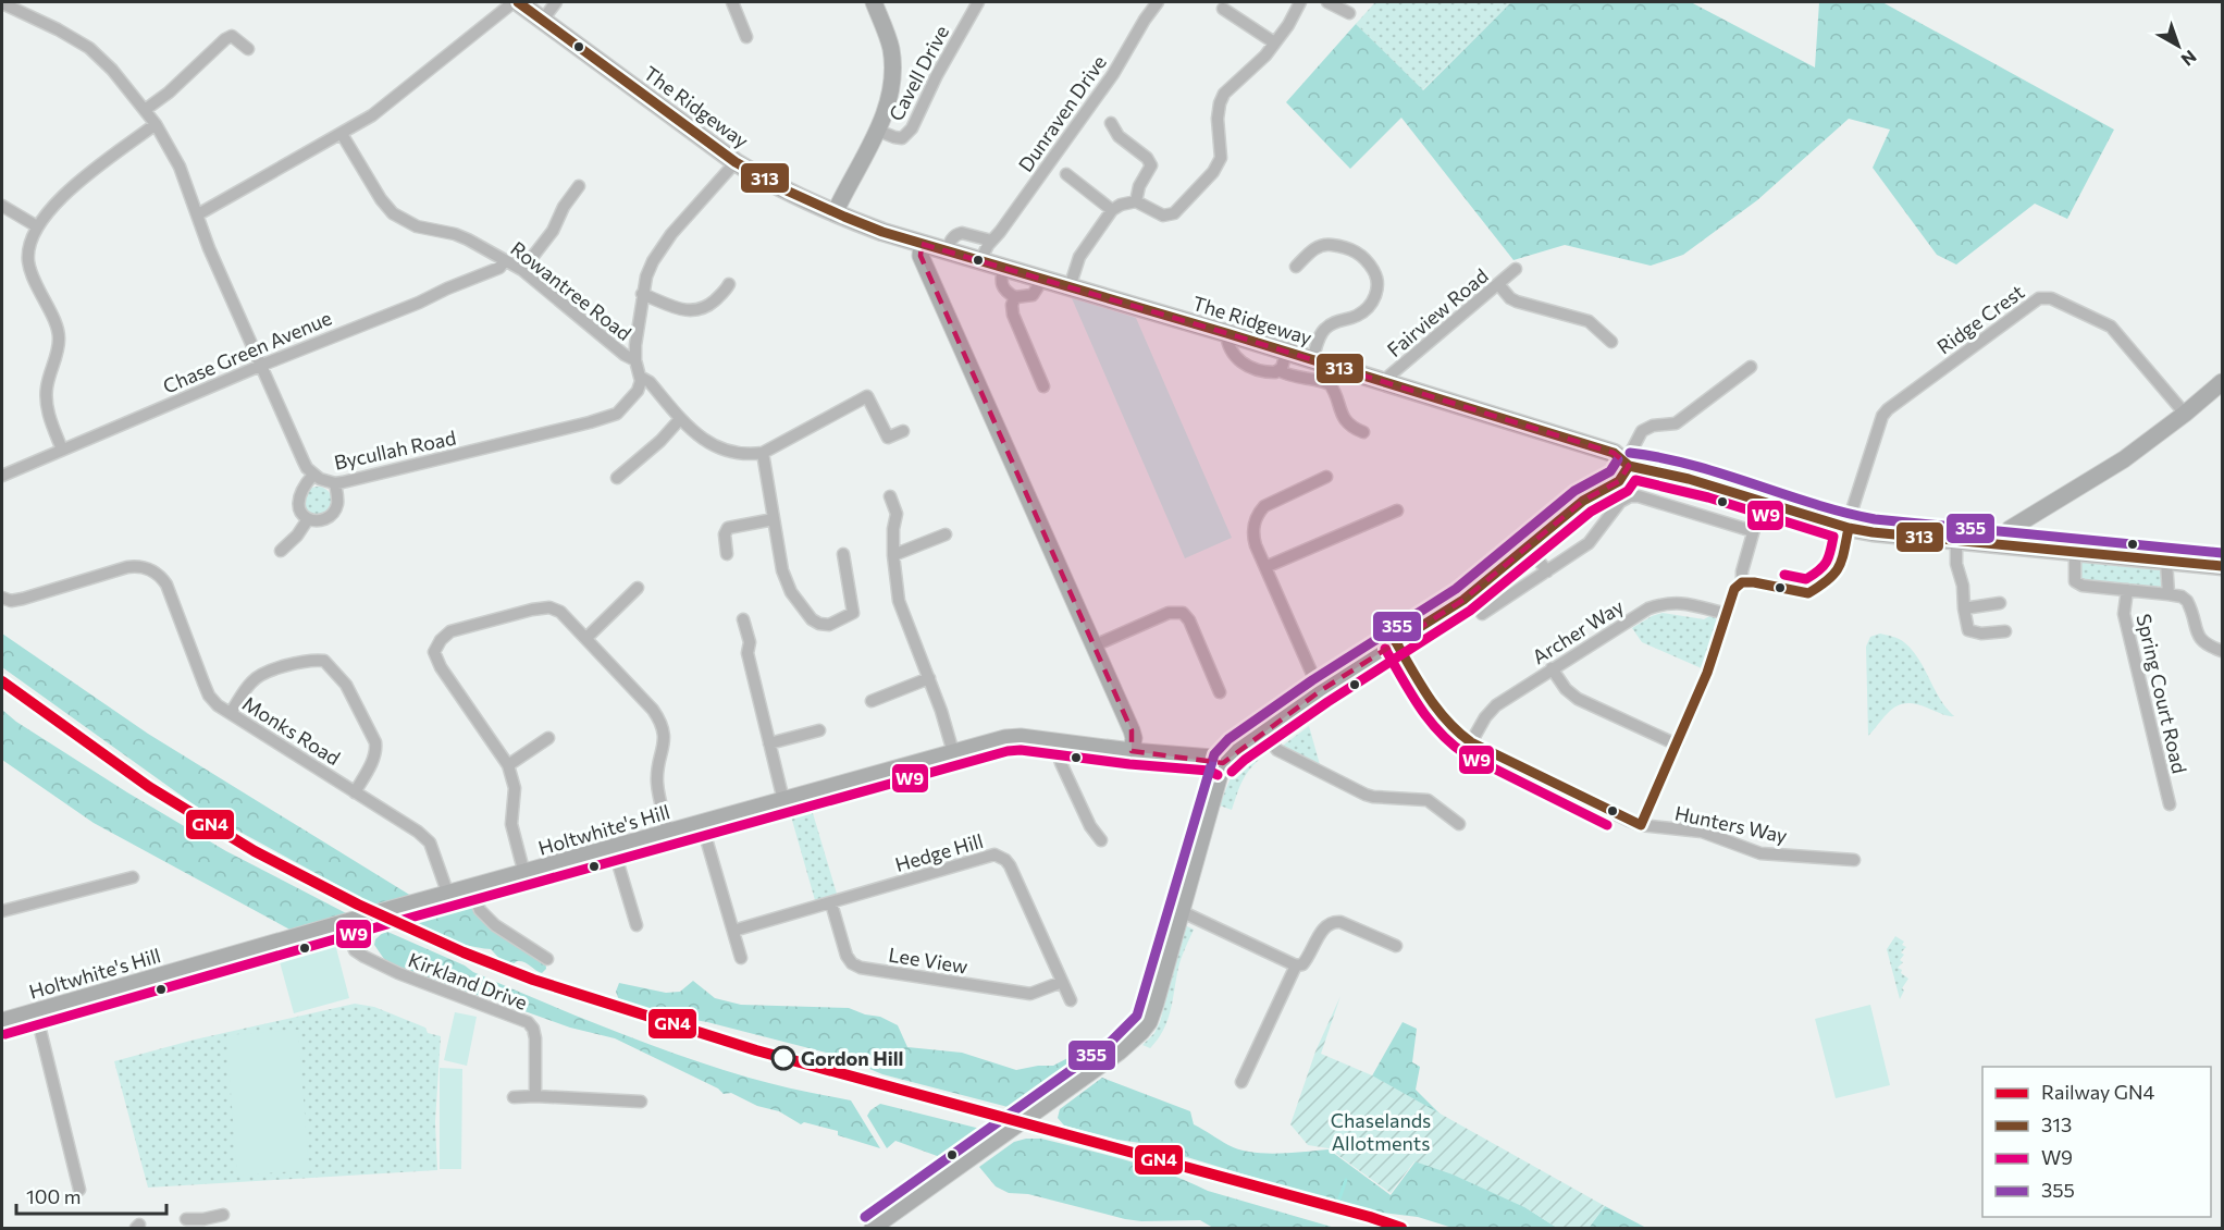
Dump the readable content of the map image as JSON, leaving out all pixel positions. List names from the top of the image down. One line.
{"streets":{"main road":["The Ridgeway"],"street":["Cavell Drive","Dunraven Drive","Rowantree Road","Fairview Road","Ridge Crest","Chase Green Avenue","Bycullah Road","Archer Way","Spring Court Road","Monks Road","Hunters Way","Holtwhite's Hill","Hedge Hill","Lee View","Kirkland Drive"]},"crossings":[["The Ridgeway","Dunraven Drive"],["The Ridgeway","Fairview Road"],["The Ridgeway","Ridge Crest"],["Rowantree Road","Chase Green Avenue"],["Chase Green Avenue","Bycullah Road"],["Archer Way","Hunters Way"],["Monks Road","Holtwhite's Hill"],["Holtwhite's Hill","Kirkland Drive"],["Hedge Hill","Lee View"]],"parks":["Chaselands Allotments"],"places":["Gordon Hill"],"lines":["transit line 313","transit line 355","transit line W9","rail line GN4"],"legend":["Railway GN4","313","W9","355"],"scale_bar":"100 m","north":"bottom right"}
